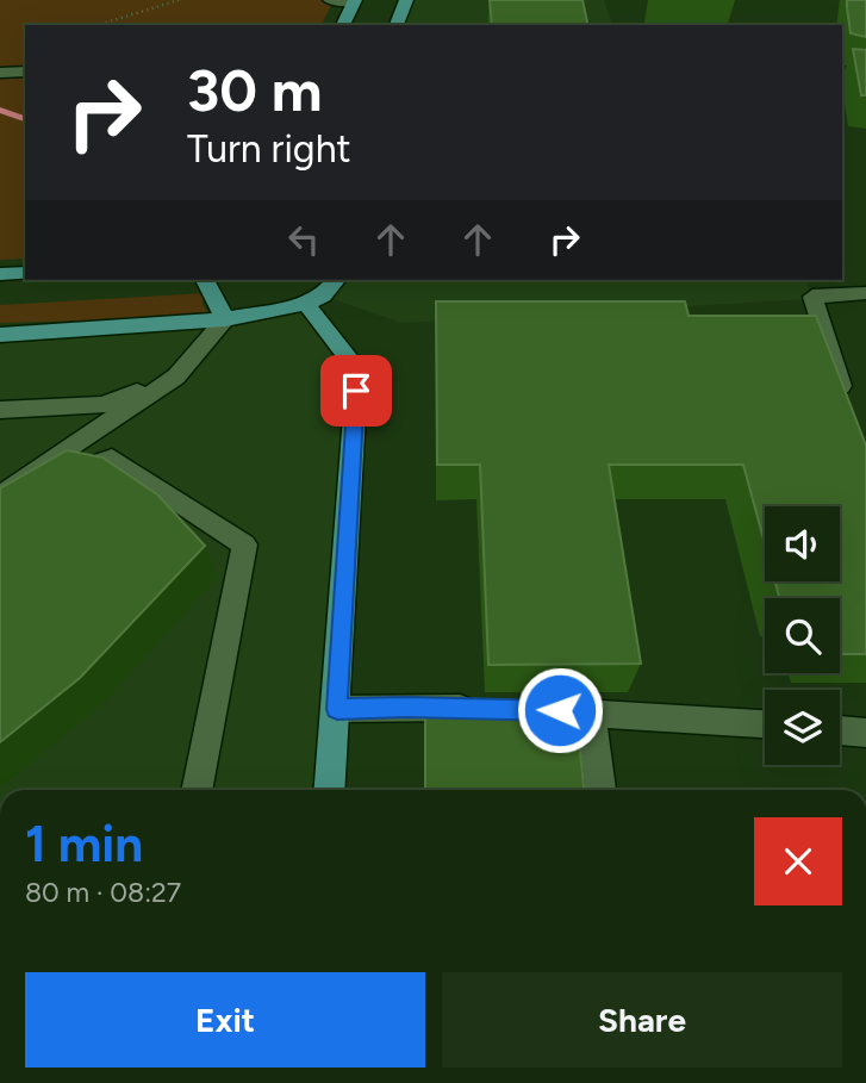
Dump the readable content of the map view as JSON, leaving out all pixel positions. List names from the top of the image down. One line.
{"page":{"turn":["30 m","Turn right"],"heading":["1 min","80 m · 08:27"],"buttons":["Exit","Share"]}}
